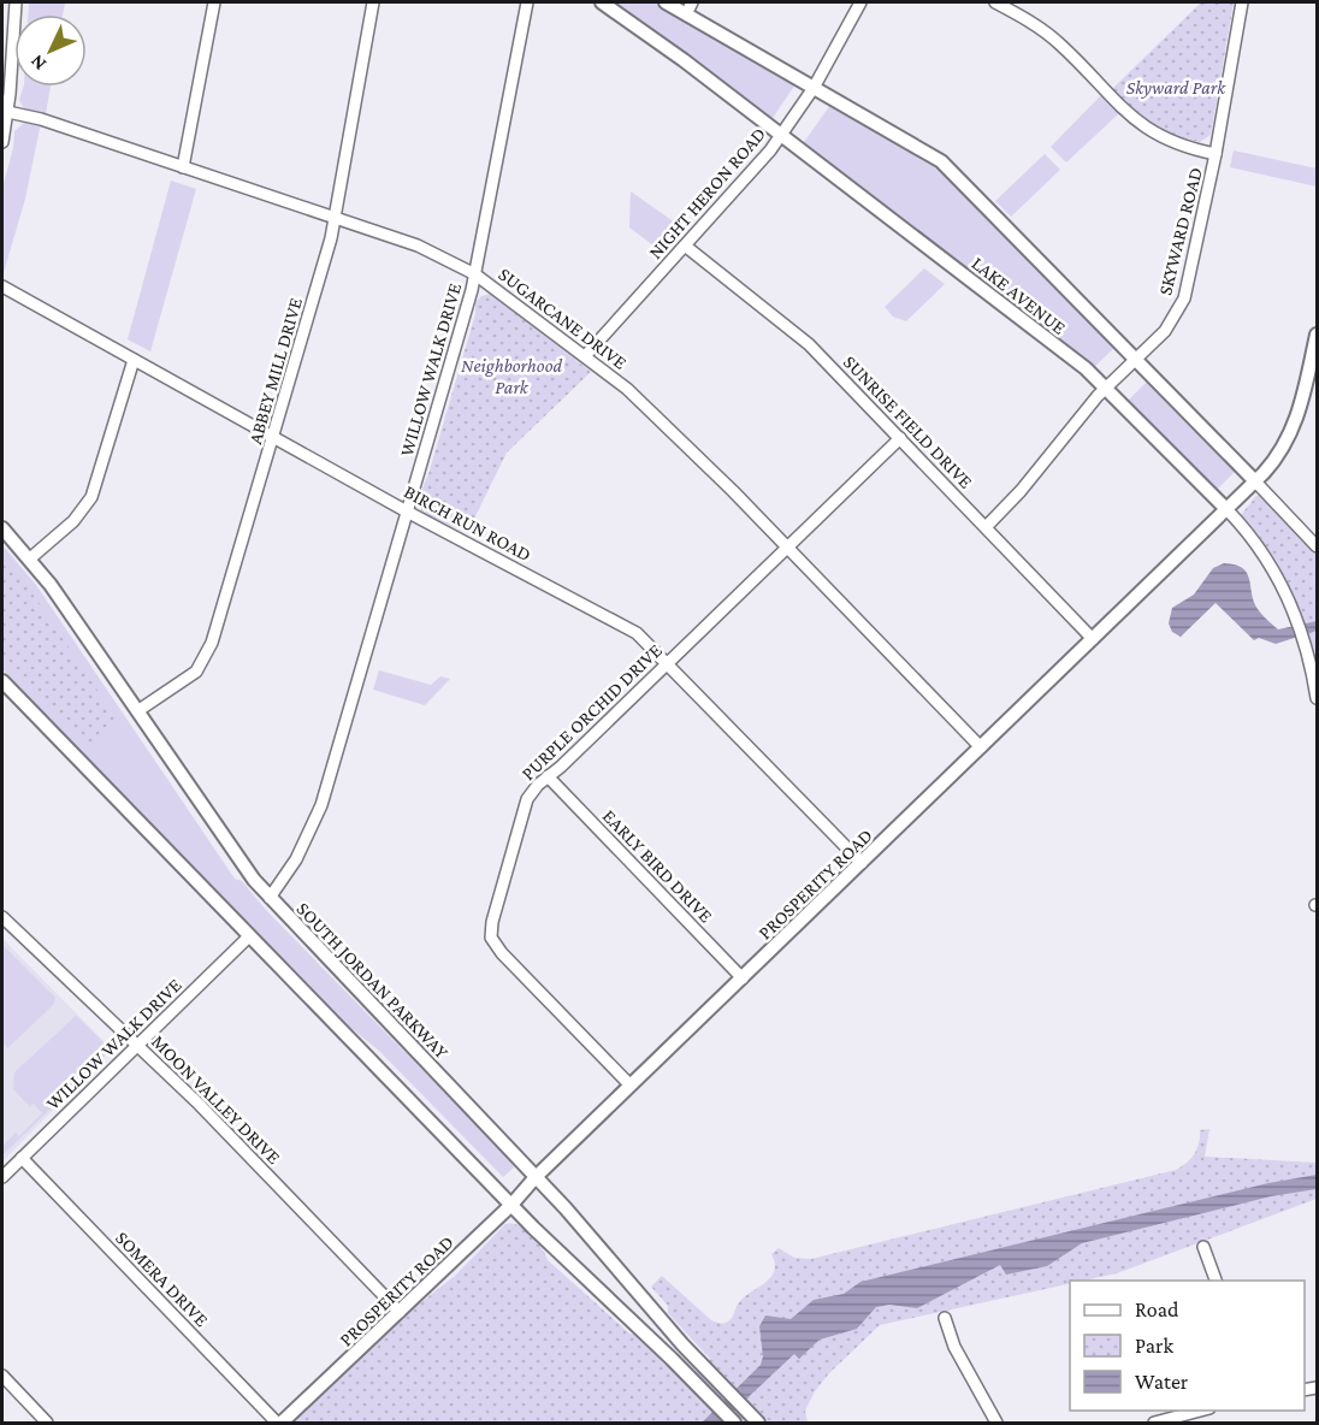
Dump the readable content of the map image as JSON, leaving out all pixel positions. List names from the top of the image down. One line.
{"streets":{"street":["NIGHT HERON ROAD","SKYWARD ROAD","LAKE AVENUE","SUGARCANE DRIVE","WILLOW WALK DRIVE","ABBEY MILL DRIVE","SUNRISE FIELD DRIVE","BIRCH RUN ROAD","PURPLE ORCHID DRIVE","EARLY BIRD DRIVE","PROSPERITY ROAD","SOUTH JORDAN PARKWAY","MOON VALLEY DRIVE","SOMERA DRIVE"]},"crossings":[["NIGHT HERON ROAD","LAKE AVENUE"],["NIGHT HERON ROAD","SUGARCANE DRIVE"],["NIGHT HERON ROAD","SUNRISE FIELD DRIVE"],["SKYWARD ROAD","LAKE AVENUE"],["SKYWARD ROAD","SUNRISE FIELD DRIVE"],["LAKE AVENUE","PROSPERITY ROAD"],["SUGARCANE DRIVE","WILLOW WALK DRIVE"],["SUGARCANE DRIVE","ABBEY MILL DRIVE"],["SUGARCANE DRIVE","PURPLE ORCHID DRIVE"],["SUGARCANE DRIVE","PROSPERITY ROAD"],["WILLOW WALK DRIVE","BIRCH RUN ROAD"],["WILLOW WALK DRIVE","SOUTH JORDAN PARKWAY"],["WILLOW WALK DRIVE","MOON VALLEY DRIVE"],["WILLOW WALK DRIVE","SOMERA DRIVE"],["ABBEY MILL DRIVE","BIRCH RUN ROAD"],["ABBEY MILL DRIVE","SOUTH JORDAN PARKWAY"],["SUNRISE FIELD DRIVE","PURPLE ORCHID DRIVE"],["SUNRISE FIELD DRIVE","PROSPERITY ROAD"],["BIRCH RUN ROAD","PURPLE ORCHID DRIVE"],["BIRCH RUN ROAD","PROSPERITY ROAD"],["PURPLE ORCHID DRIVE","EARLY BIRD DRIVE"],["PURPLE ORCHID DRIVE","PROSPERITY ROAD"],["EARLY BIRD DRIVE","PROSPERITY ROAD"],["PROSPERITY ROAD","SOUTH JORDAN PARKWAY"],["PROSPERITY ROAD","MOON VALLEY DRIVE"],["PROSPERITY ROAD","SOMERA DRIVE"]],"parks":["Skyward Park","Neighborhood Park"],"legend":["Road","Park","Water"],"north":"bottom left"}
